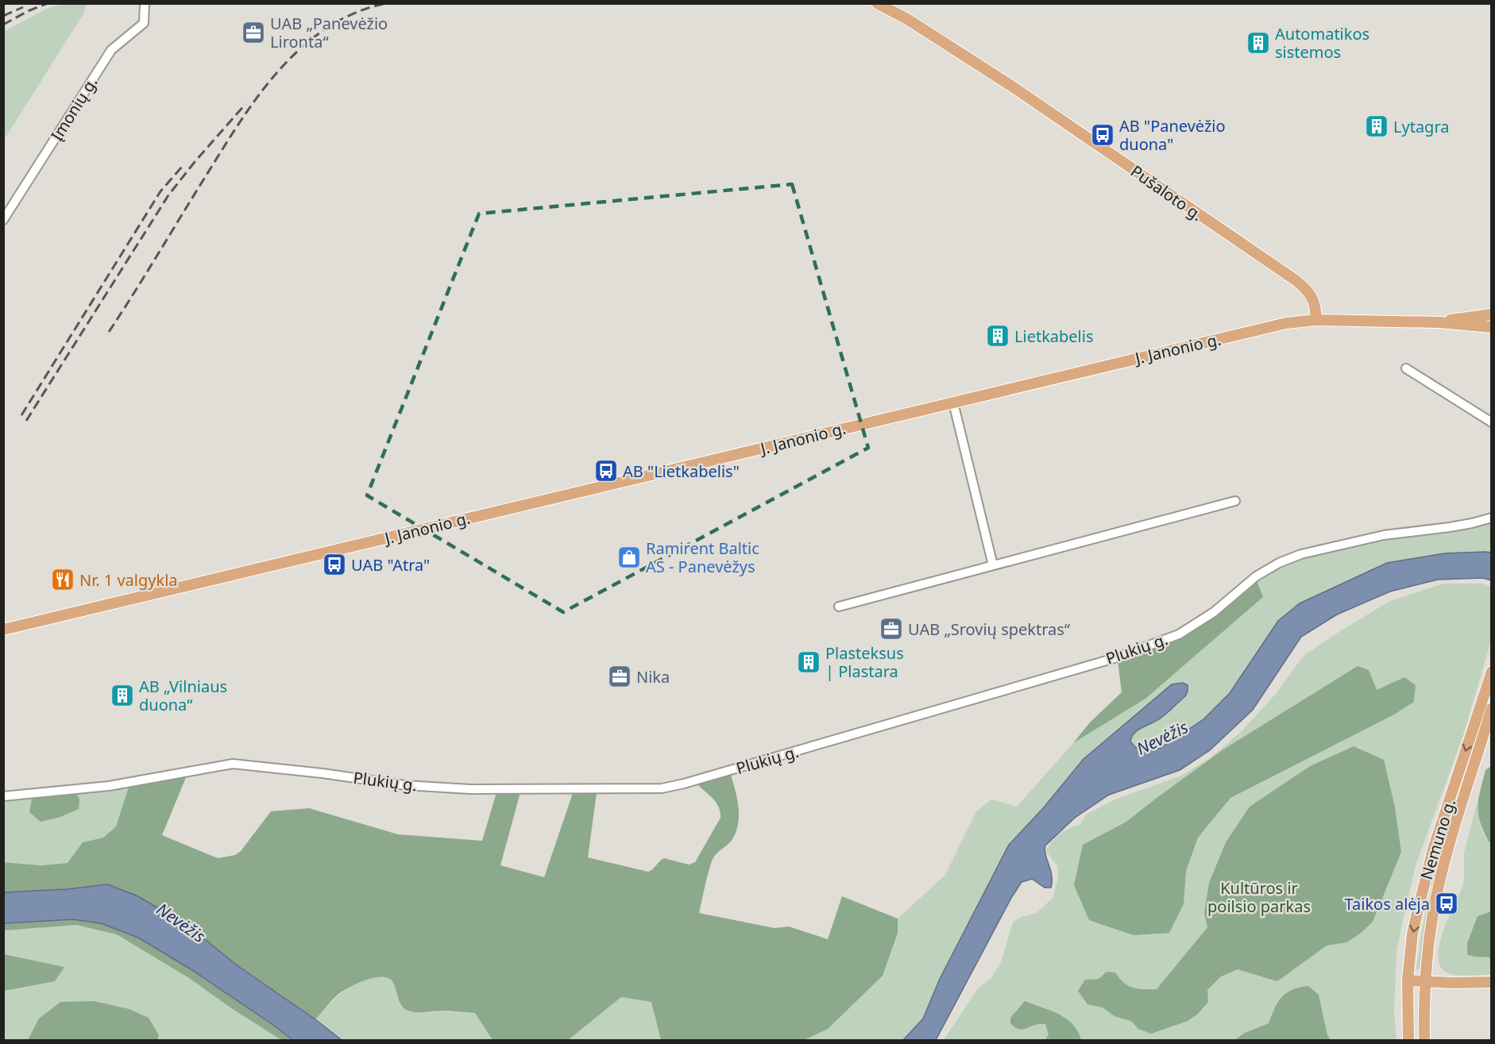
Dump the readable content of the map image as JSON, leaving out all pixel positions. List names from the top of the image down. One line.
{"streets":{"main road":["Pušaloto g.","J. Janonio g.","Nemuno g."],"street":["Įmonių g.","Plukių g."]},"crossings":[["Pušaloto g.","J. Janonio g."]],"water":["Nevėžis"],"parks":["Kultūros ir poilsio parkas"],"places":{"office":["UAB „Panevėžio Lironta“","UAB „Srovių spektras“","Nika"],"building":["Automatikos sistemos","Lytagra","Lietkabelis","Plasteksus | Plastara","AB „Vilniaus duona“"],"bus stop":["AB \"Panevėžio duona\"","AB \"Lietkabelis\"","UAB \"Atra\"","Taikos alėja"],"shop":["Ramirent Baltic AS - Panevėžys"],"restaurant":["Nr. 1 valgykla"]}}
